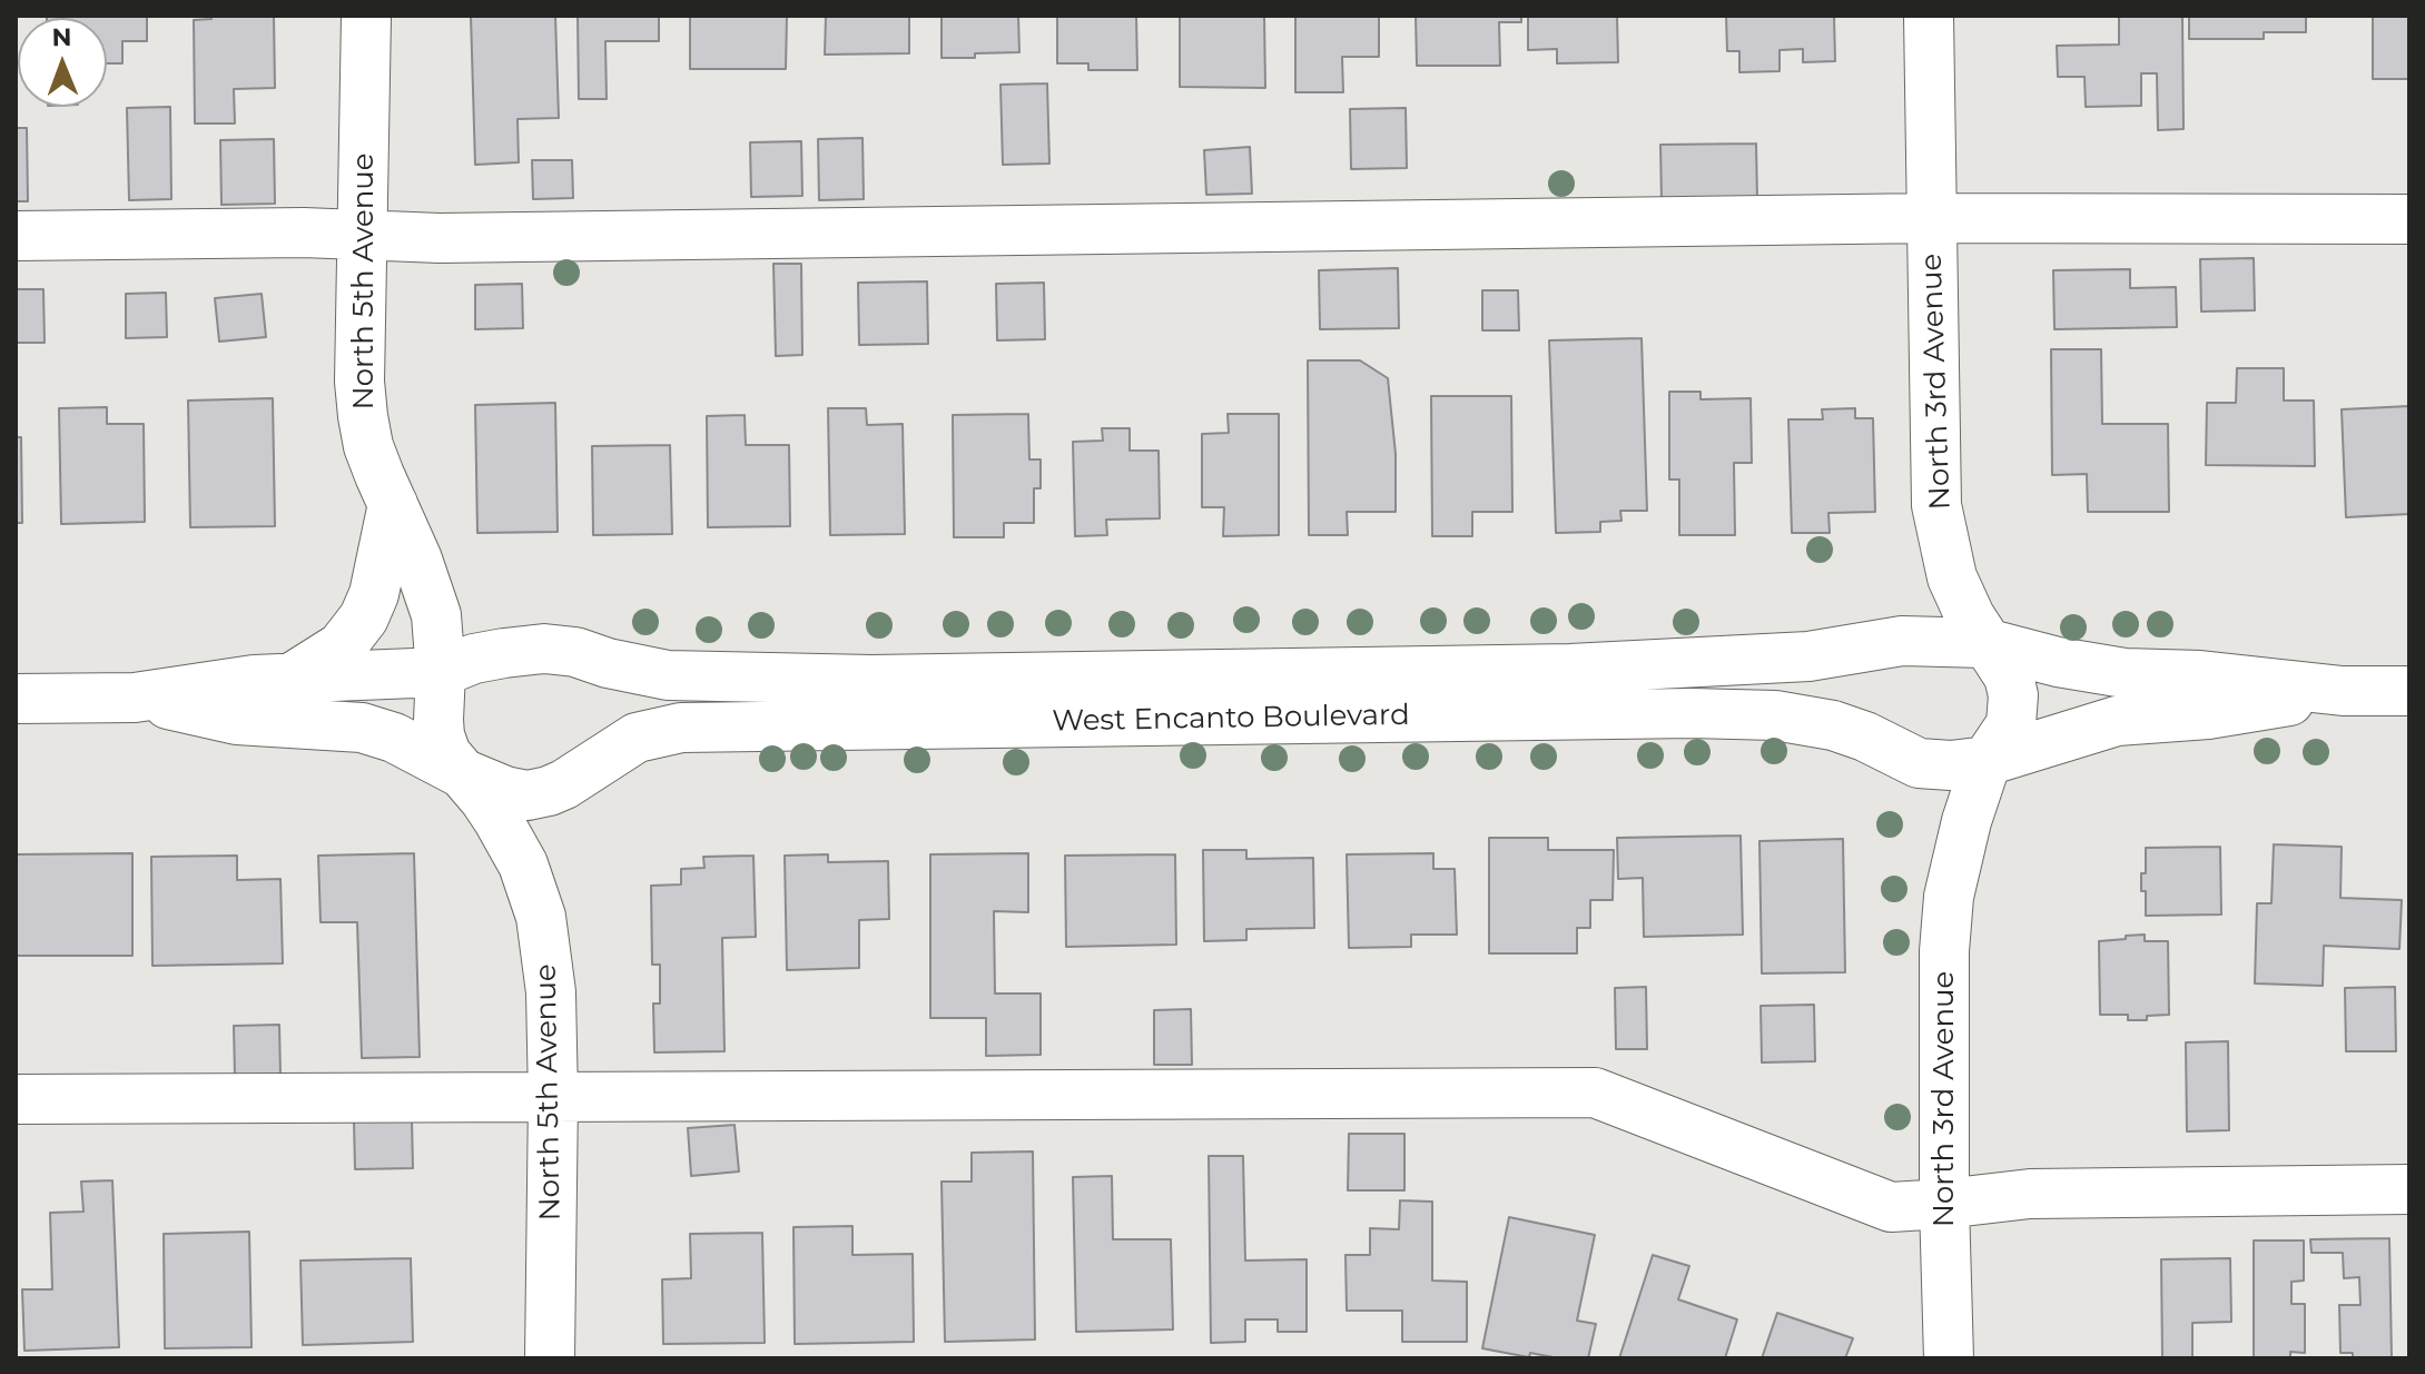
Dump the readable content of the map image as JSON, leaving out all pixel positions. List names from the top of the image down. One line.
{"streets":{"street":["North 5th Avenue","North 3rd Avenue","West Encanto Boulevard"]},"crossings":[["North 5th Avenue","West Encanto Boulevard"],["North 3rd Avenue","West Encanto Boulevard"]],"north":"top"}
